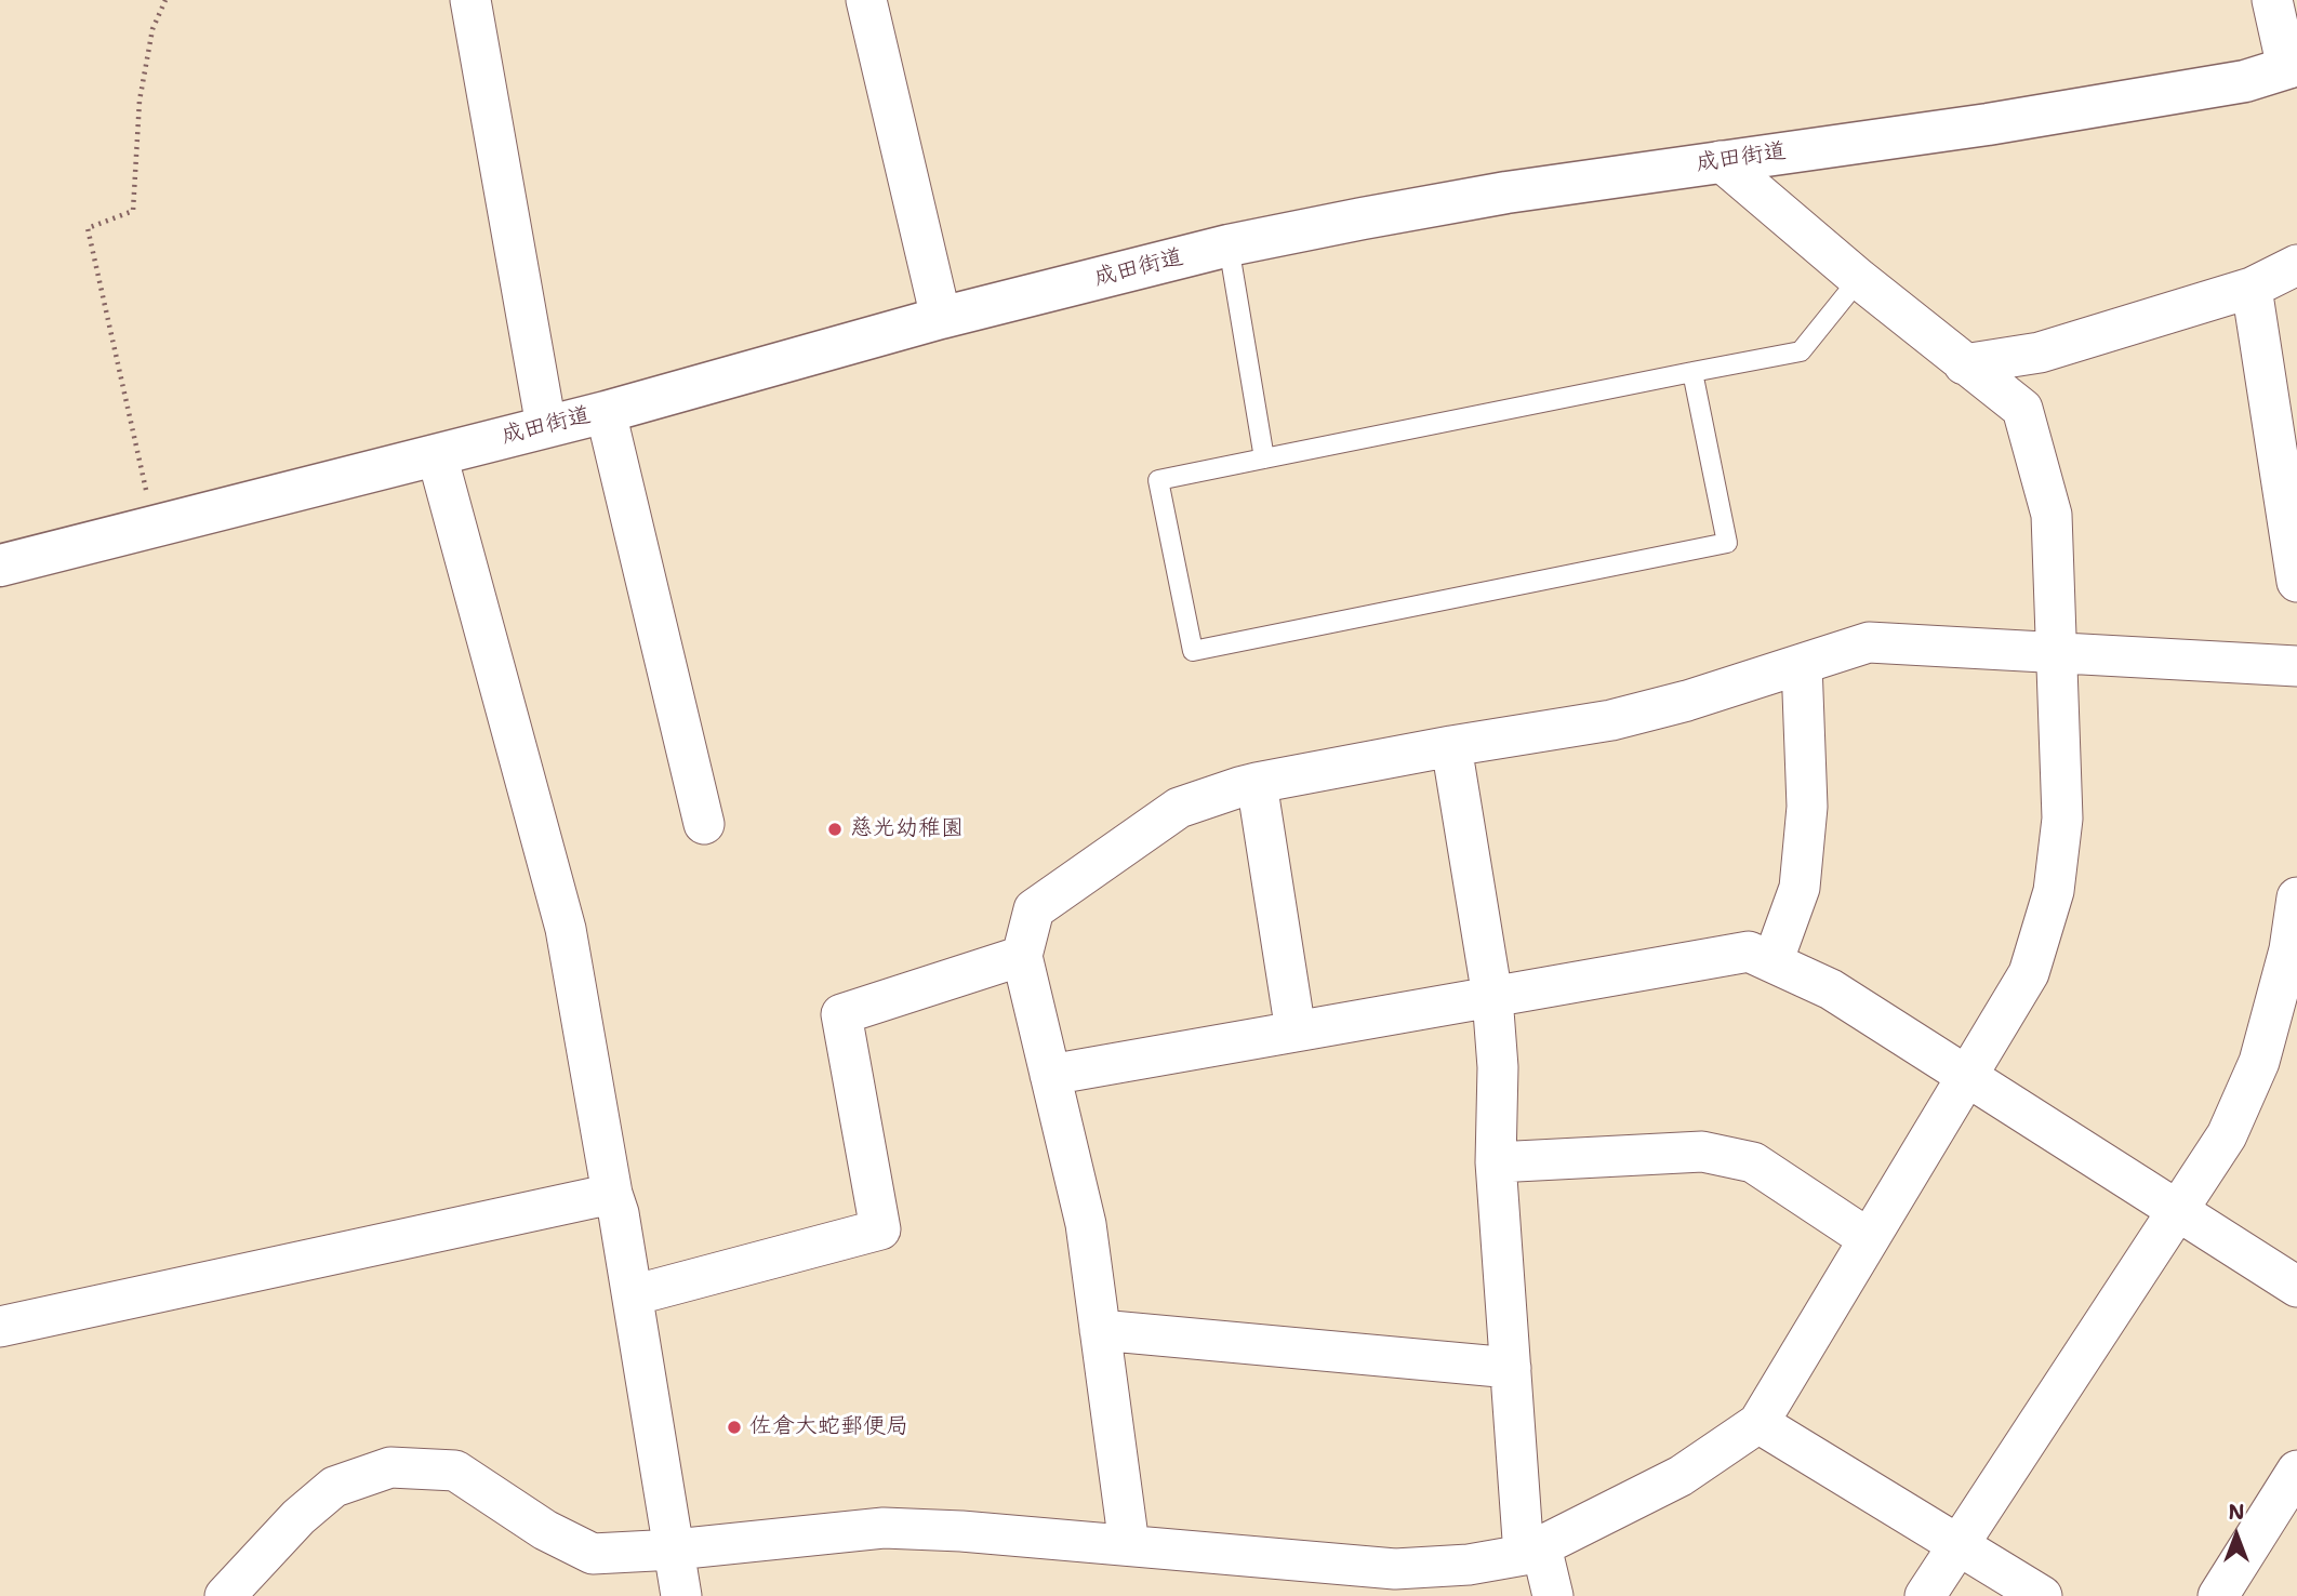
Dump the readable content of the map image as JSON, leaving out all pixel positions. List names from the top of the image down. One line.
{"streets":{"street":["成田街道"]},"places":["慈光幼稚園","佐倉大蛇郵便局"],"north":"top"}
